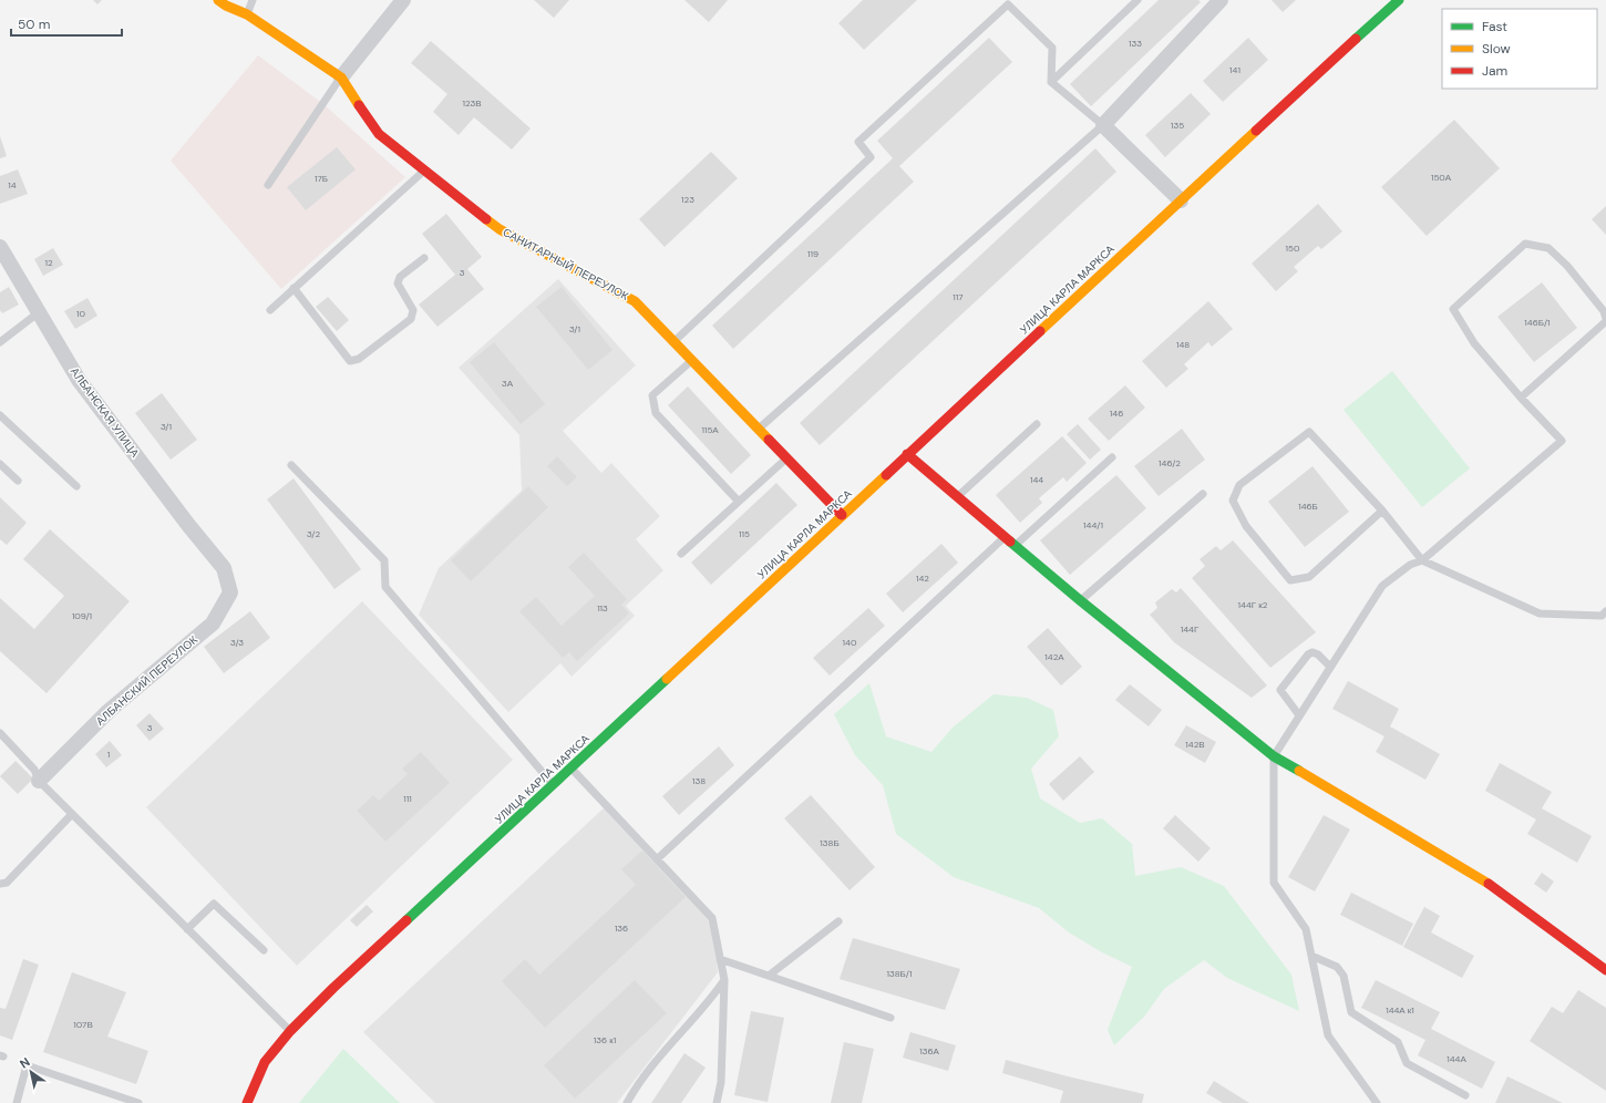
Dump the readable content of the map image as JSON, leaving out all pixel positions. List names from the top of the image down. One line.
{"streets":{"main road":["САНИТАРНЫЙ ПЕРЕУЛОК","УЛИЦА КАРЛА МАРКСА"],"street":["АЛБАНСКАЯ УЛИЦА","АЛБАНСКИЙ ПЕРЕУЛОК"]},"crossings":[["САНИТАРНЫЙ ПЕРЕУЛОК","УЛИЦА КАРЛА МАРКСА"],["АЛБАНСКАЯ УЛИЦА","АЛБАНСКИЙ ПЕРЕУЛОК"]],"house_numbers":["133","141","123В","135","150А","17Б","14","123","150","119","12","3","117","10","146Б/1","3/1","148","3А","146","3/1","115А","146/2","144","146Б","144/1","3/2","115","142","144Г к2","113","109/1","144Г","3/3","140","142А","3","142В","1","138","111","138Б","136","138Б/1","144А к1","107В","136 к1","136А","144А"],"legend":["Fast","Slow","Jam"],"scale_bar":"50 m","north":"top left"}
